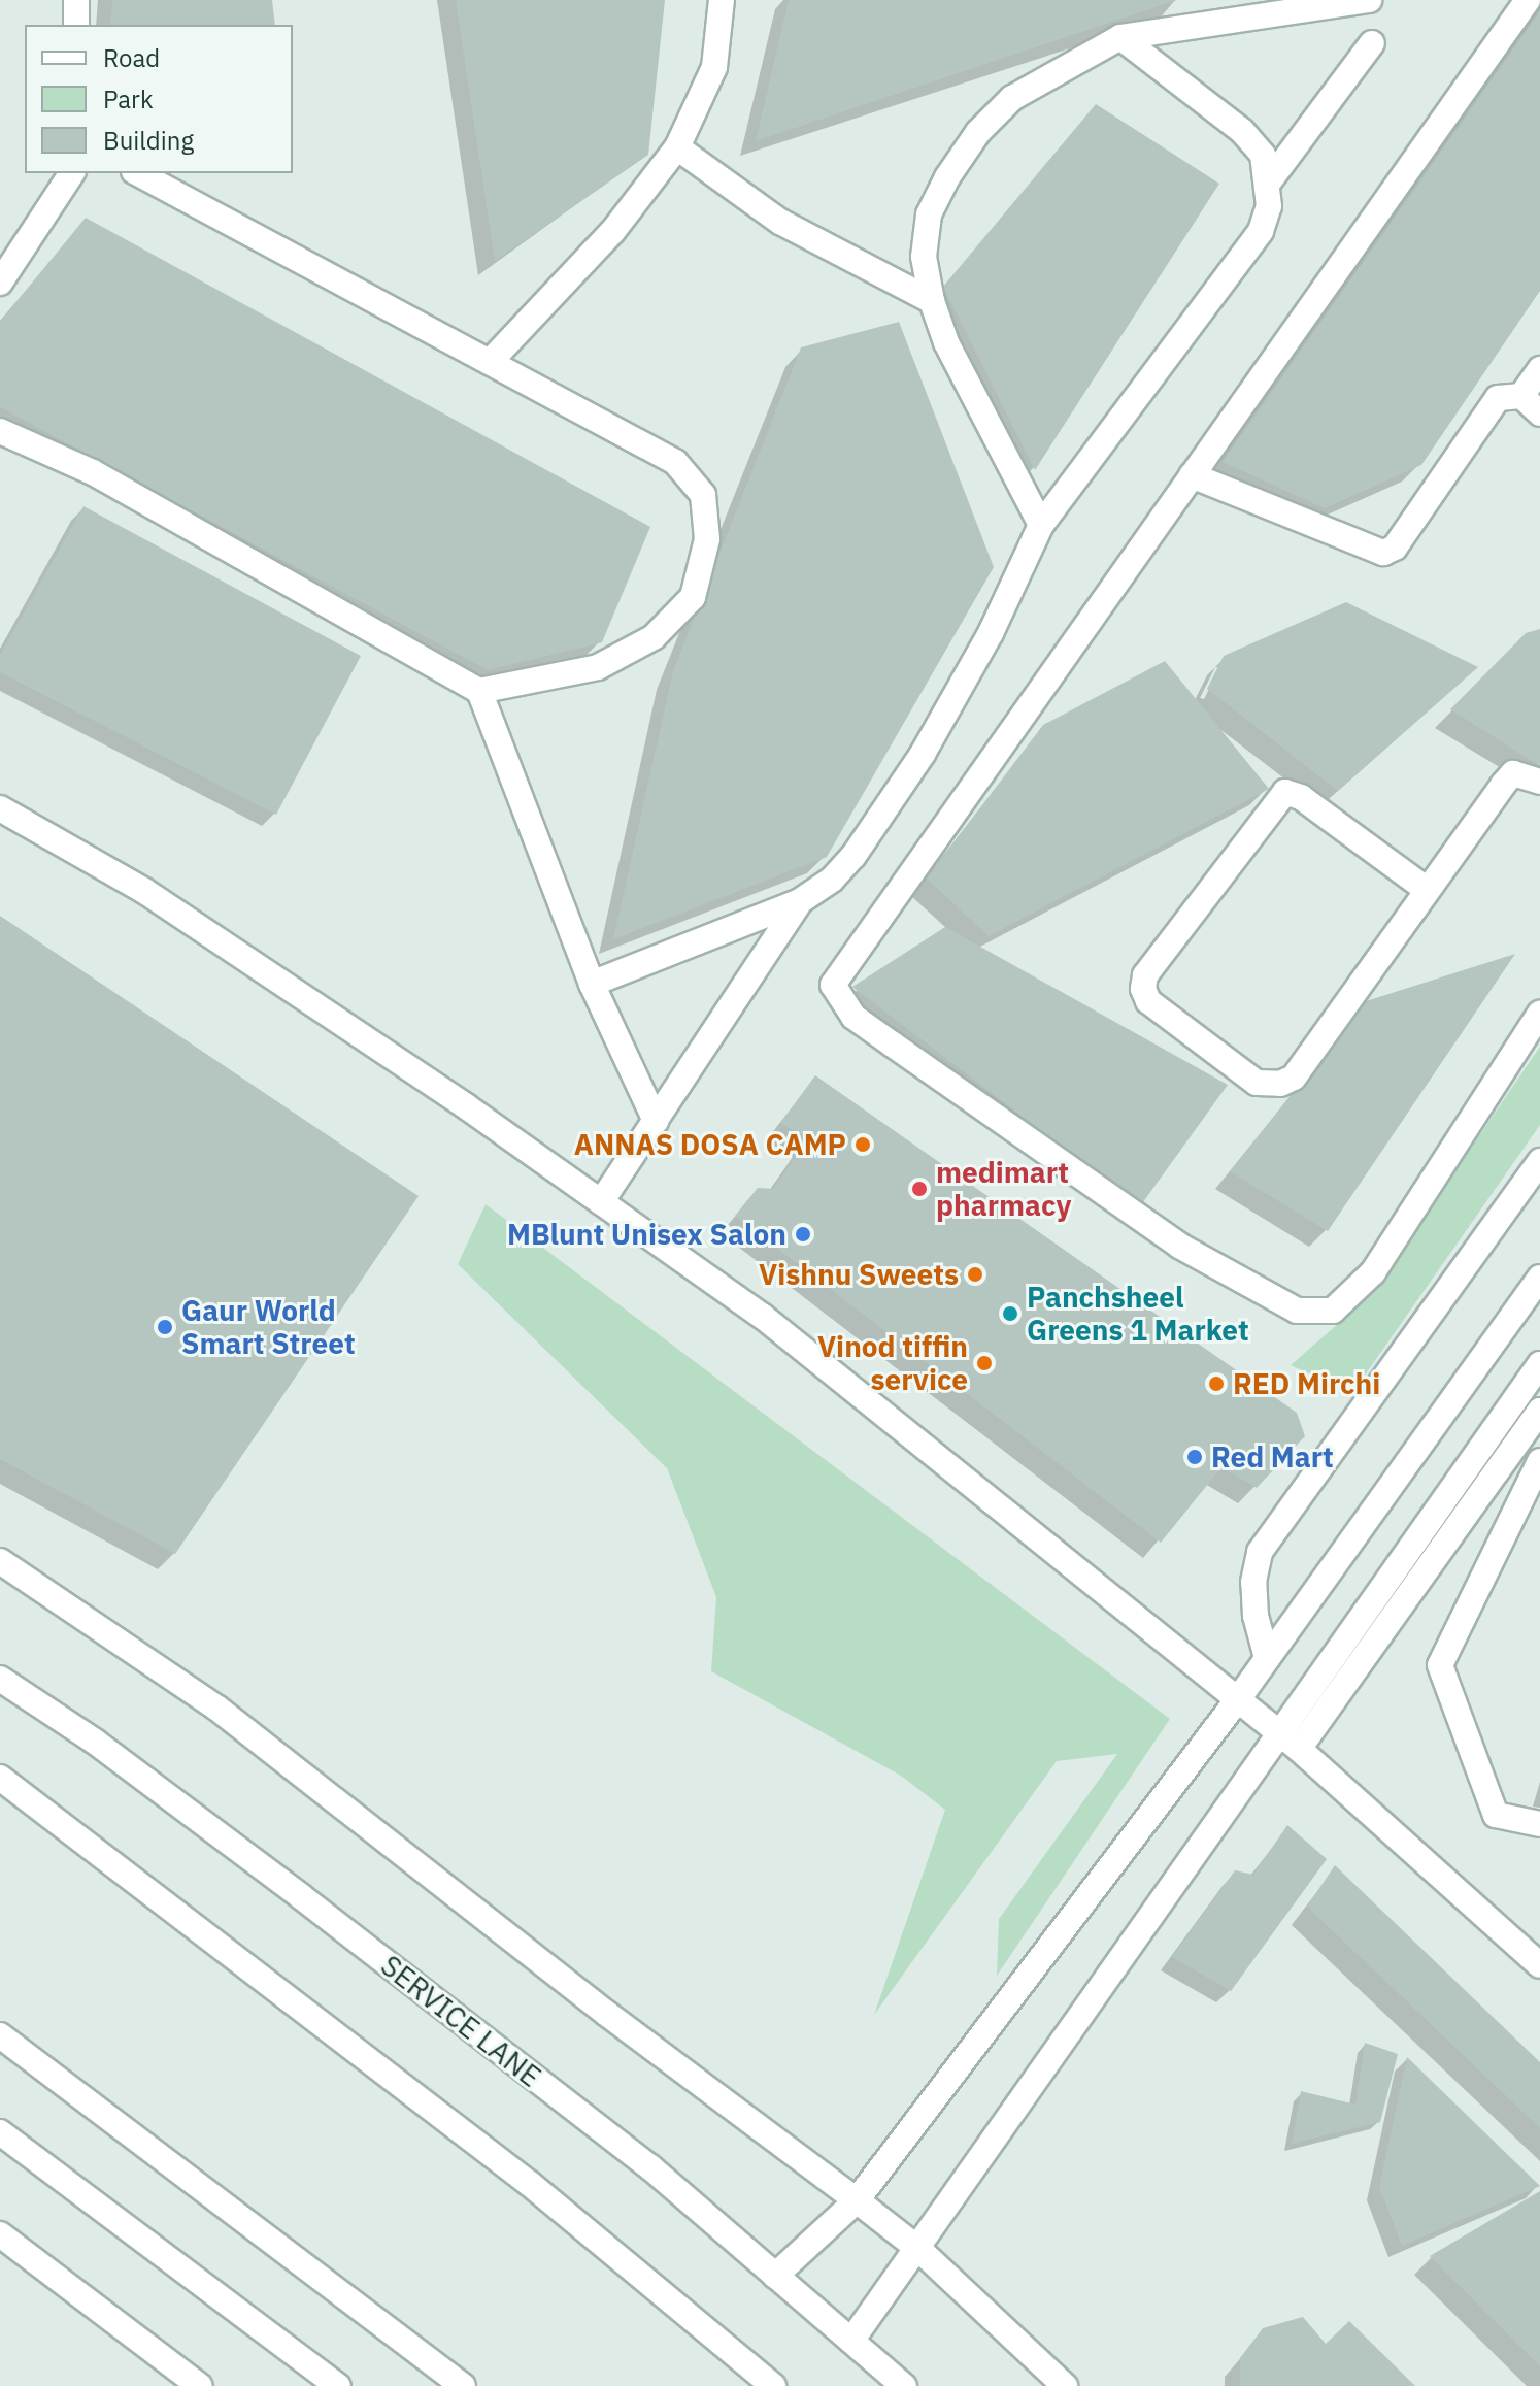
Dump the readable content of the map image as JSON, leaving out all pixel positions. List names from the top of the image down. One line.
{"streets":{"street":["SERVICE LANE"]},"places":["ANNAS DOSA CAMP","medimart pharmacy","MBlunt Unisex Salon","Vishnu Sweets","Panchsheel Greens 1 Market","Gaur World Smart Street","Vinod tiffin service","RED Mirchi","Red Mart"],"legend":["Road","Park","Building"]}
